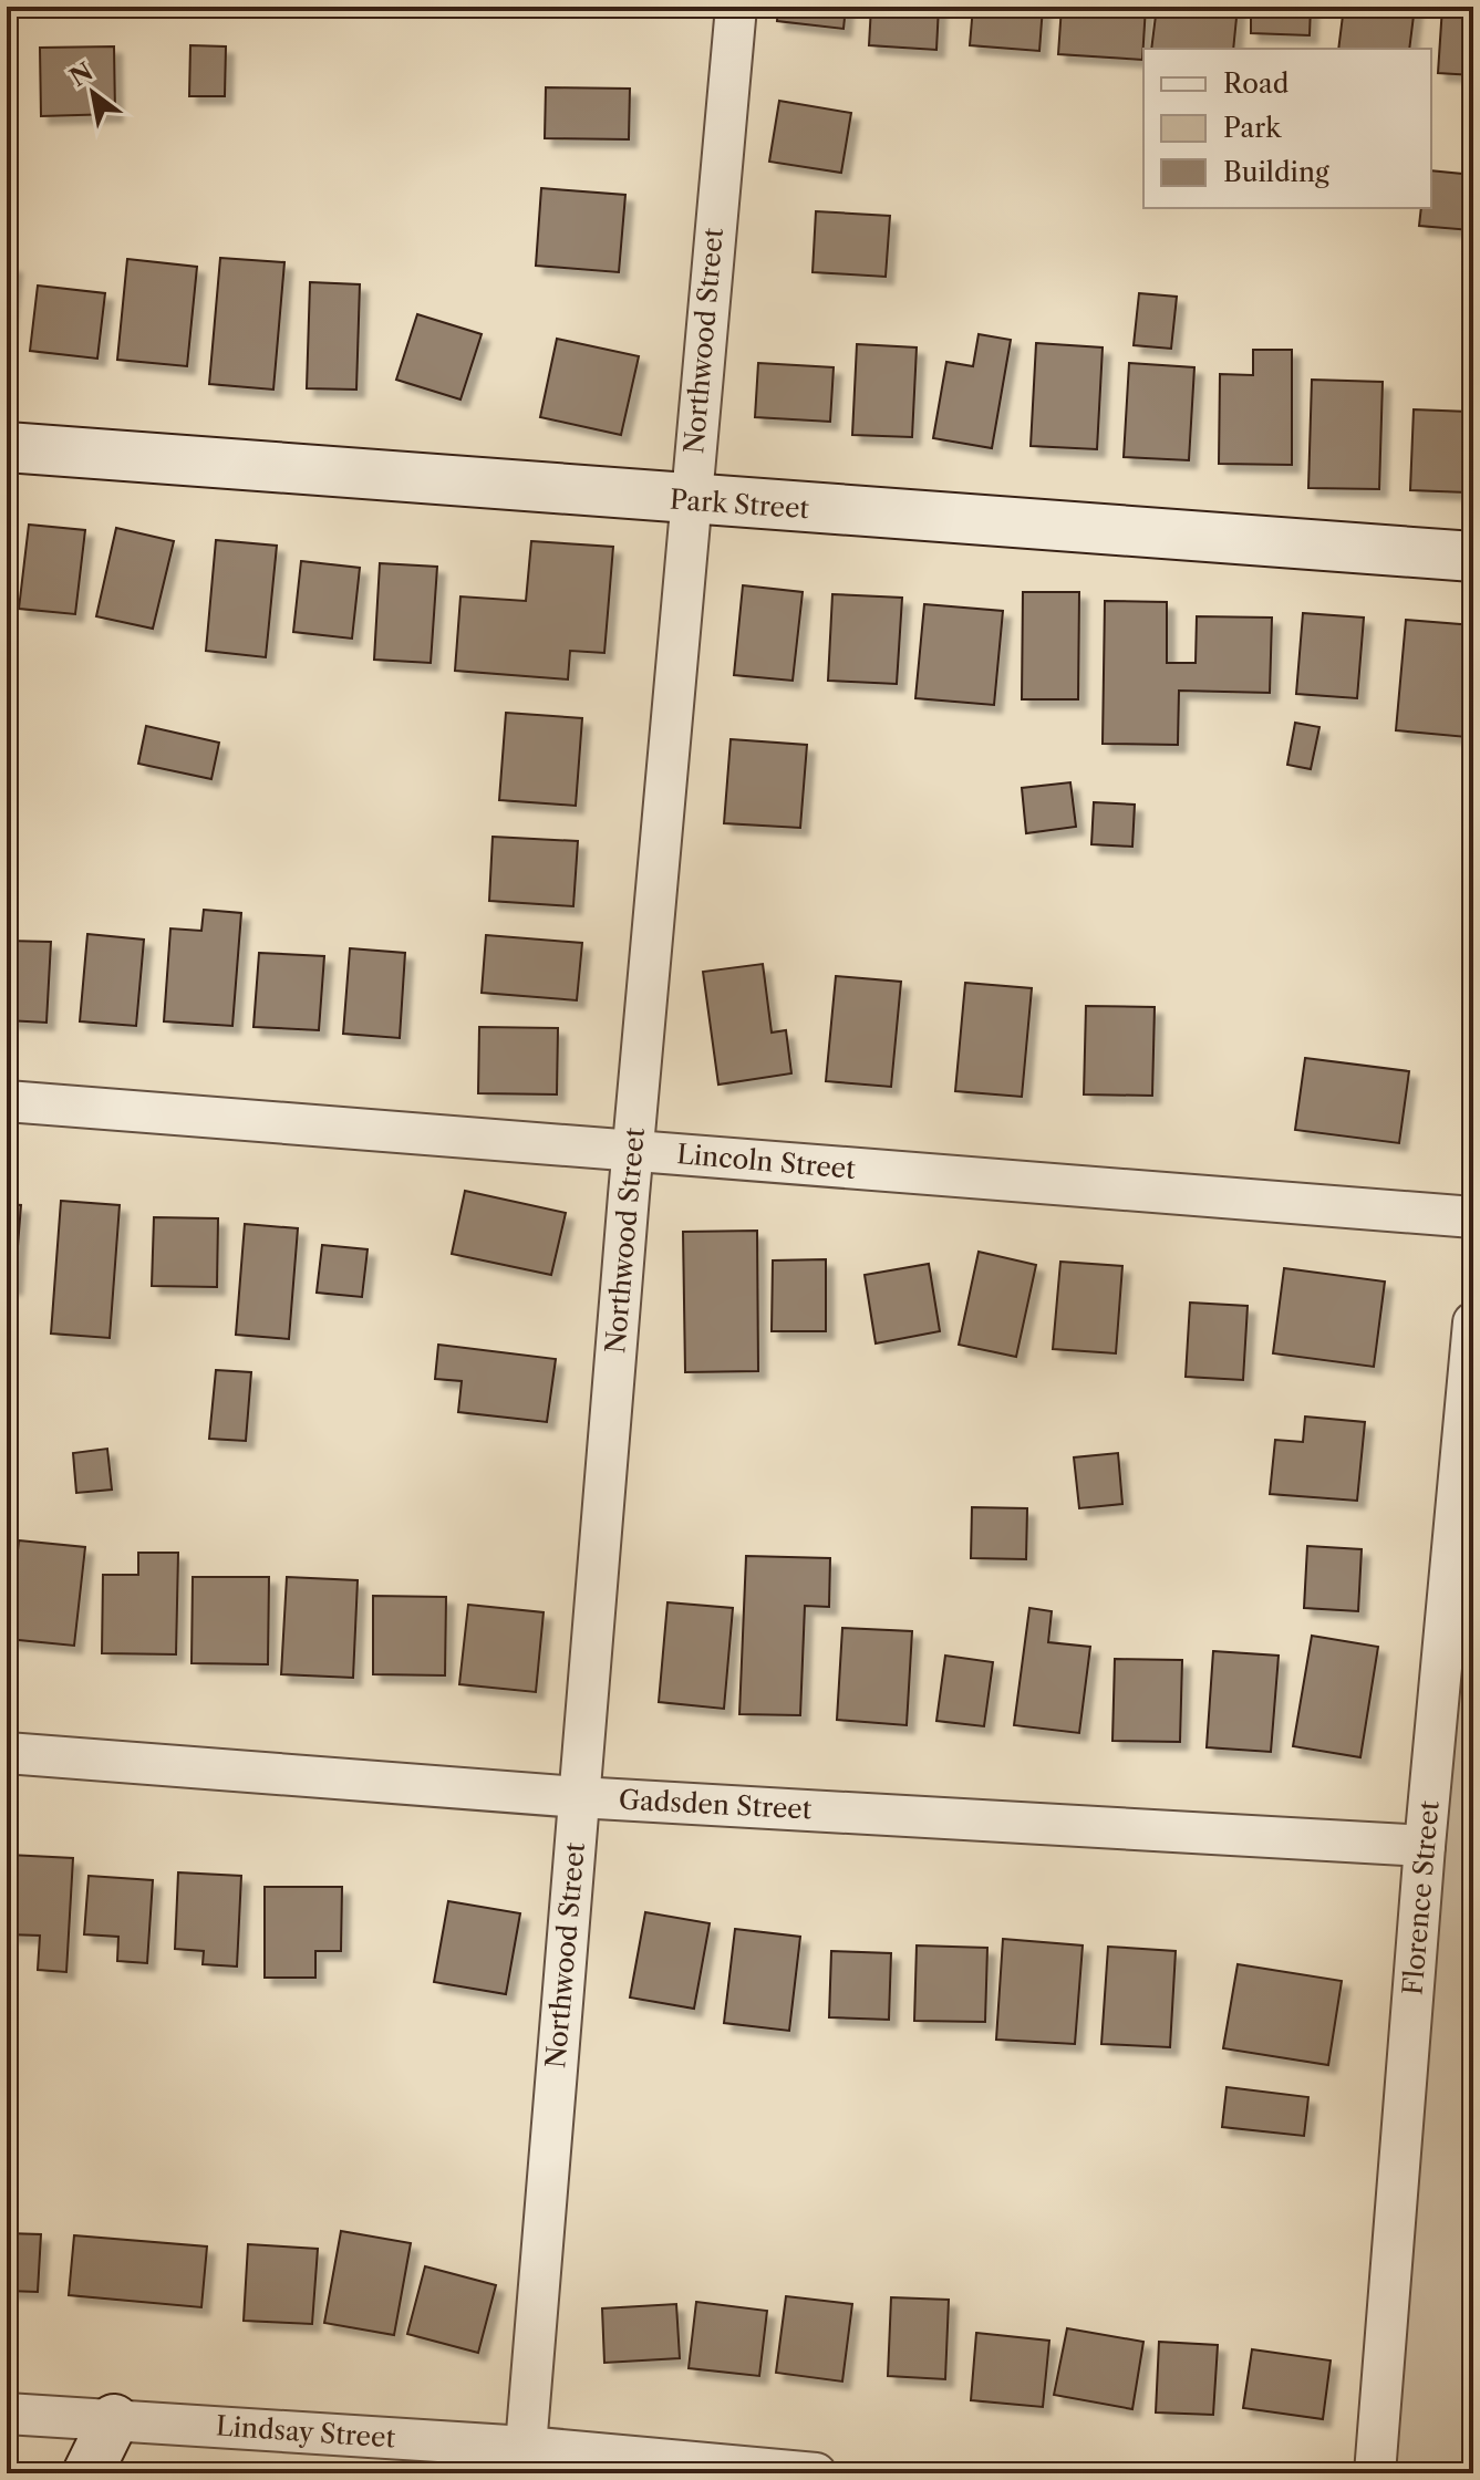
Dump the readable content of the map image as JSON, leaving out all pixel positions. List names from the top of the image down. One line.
{"streets":{"street":["Northwood Street","Park Street","Lincoln Street","Gadsden Street","Florence Street","Lindsay Street"]},"crossings":[["Northwood Street","Park Street"],["Northwood Street","Lincoln Street"],["Northwood Street","Gadsden Street"],["Northwood Street","Lindsay Street"],["Gadsden Street","Florence Street"]],"legend":["Road","Park","Building"],"north":"top left"}
